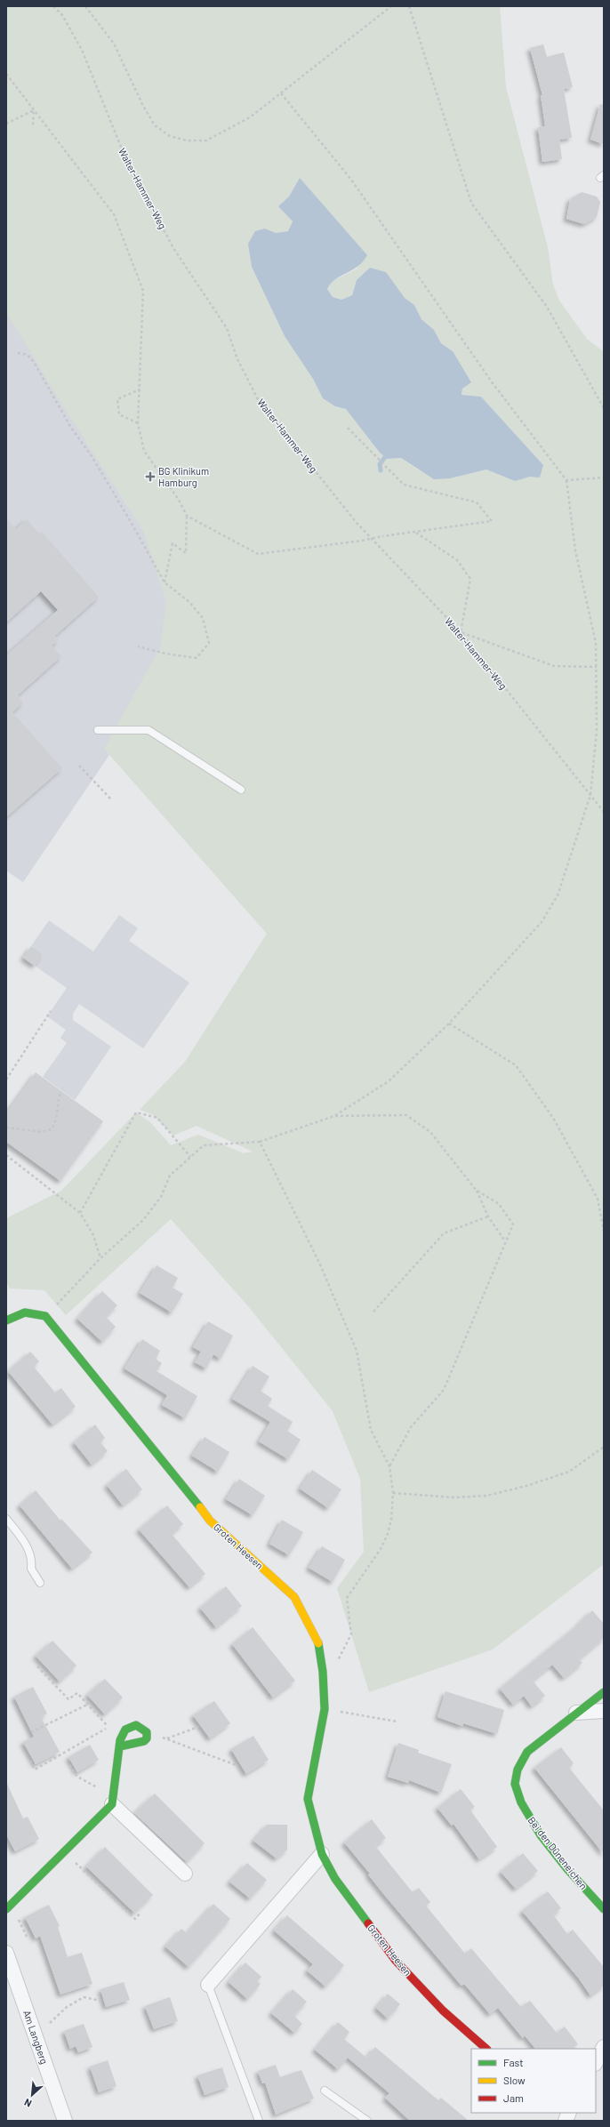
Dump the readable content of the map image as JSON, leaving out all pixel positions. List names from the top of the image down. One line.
{"streets":{"street":["Groten Heesen","Bei den Düneneichen","Am Langberg"],"path":["Walter-Hammer-Weg"]},"places":{"health":["BG Klinikum Hamburg"]},"legend":["Fast","Slow","Jam"],"north":"bottom left"}
